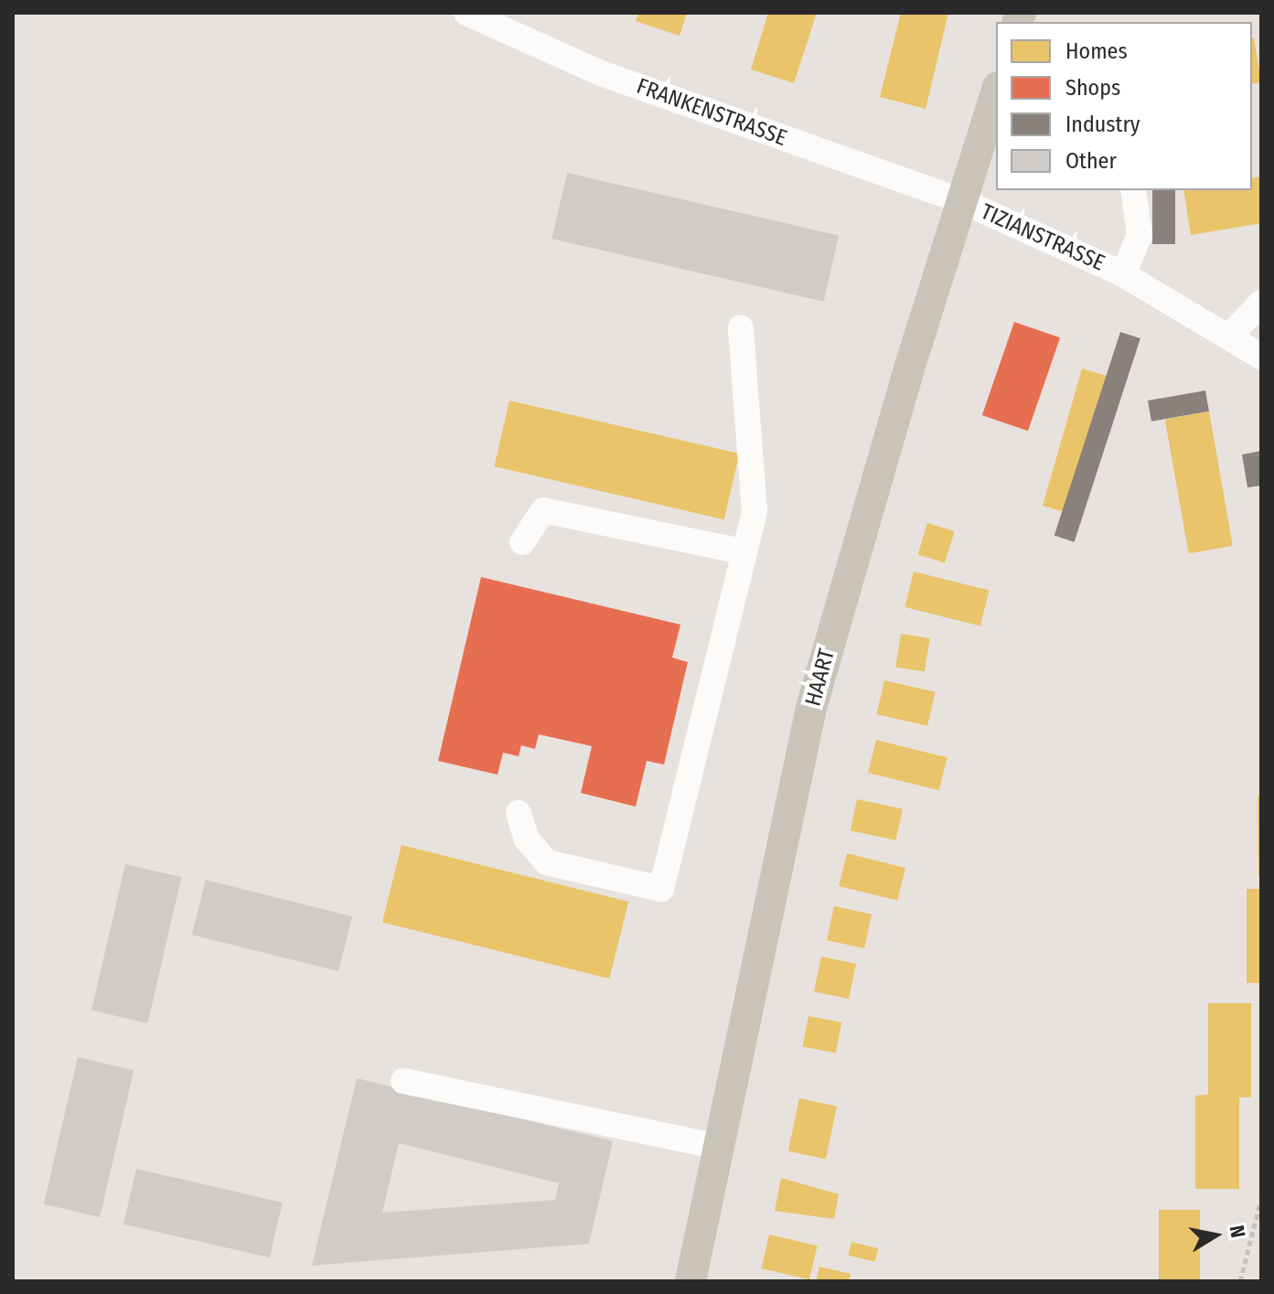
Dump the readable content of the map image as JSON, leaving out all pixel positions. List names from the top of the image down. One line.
{"streets":{"main road":["HAART"],"street":["FRANKENSTRASSE","TIZIANSTRASSE"]},"crossings":[["FRANKENSTRASSE","TIZIANSTRASSE"],["FRANKENSTRASSE","HAART"],["TIZIANSTRASSE","HAART"]],"legend":["Homes","Shops","Industry","Other"],"north":"right"}
